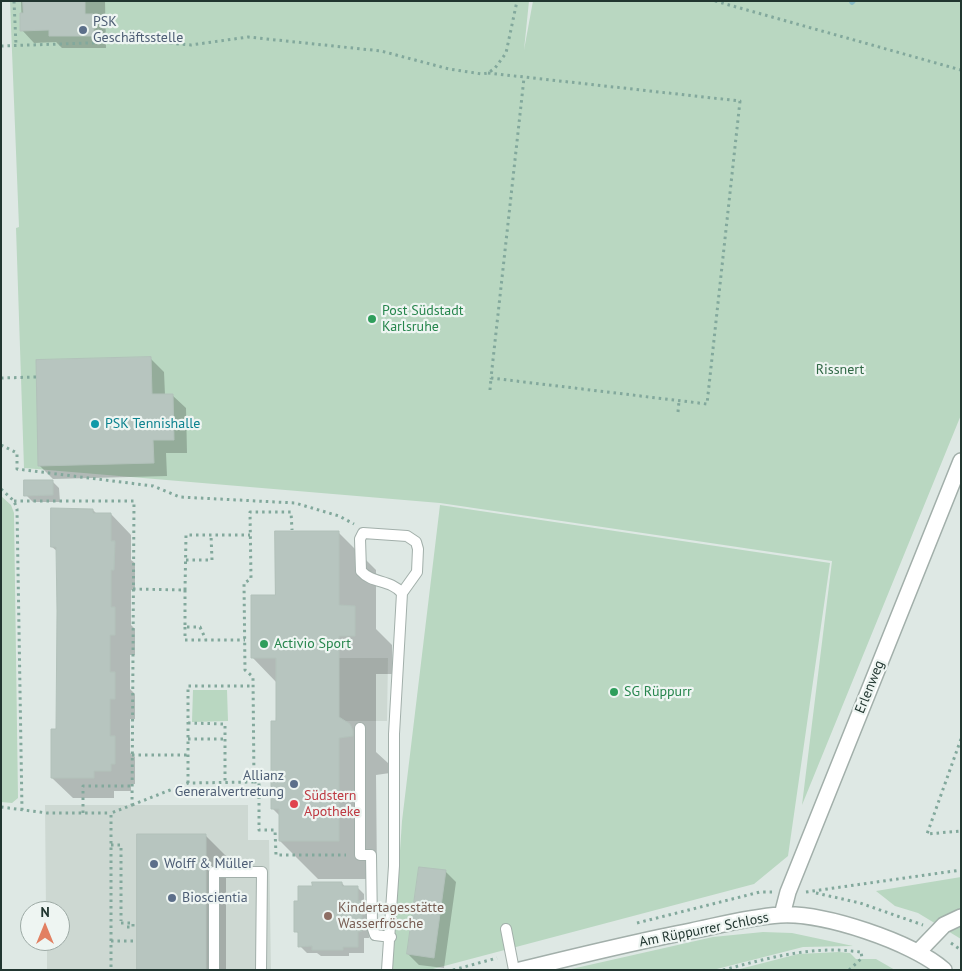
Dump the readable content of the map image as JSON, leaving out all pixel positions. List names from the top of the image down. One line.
{"streets":{"street":["Erlenweg","Am Rüppurrer Schloss"]},"crossings":[["Erlenweg","Am Rüppurrer Schloss"]],"parks":["Rissnert"],"places":["PSK Geschäftsstelle","Post Südstadt Karlsruhe","PSK Tennishalle","Activio Sport","SG Rüppurr","Allianz Generalvertretung","Südstern Apotheke","Wolff & Müller","Bioscientia","Kindertagesstätte Wasserfrösche"],"north":"top"}
